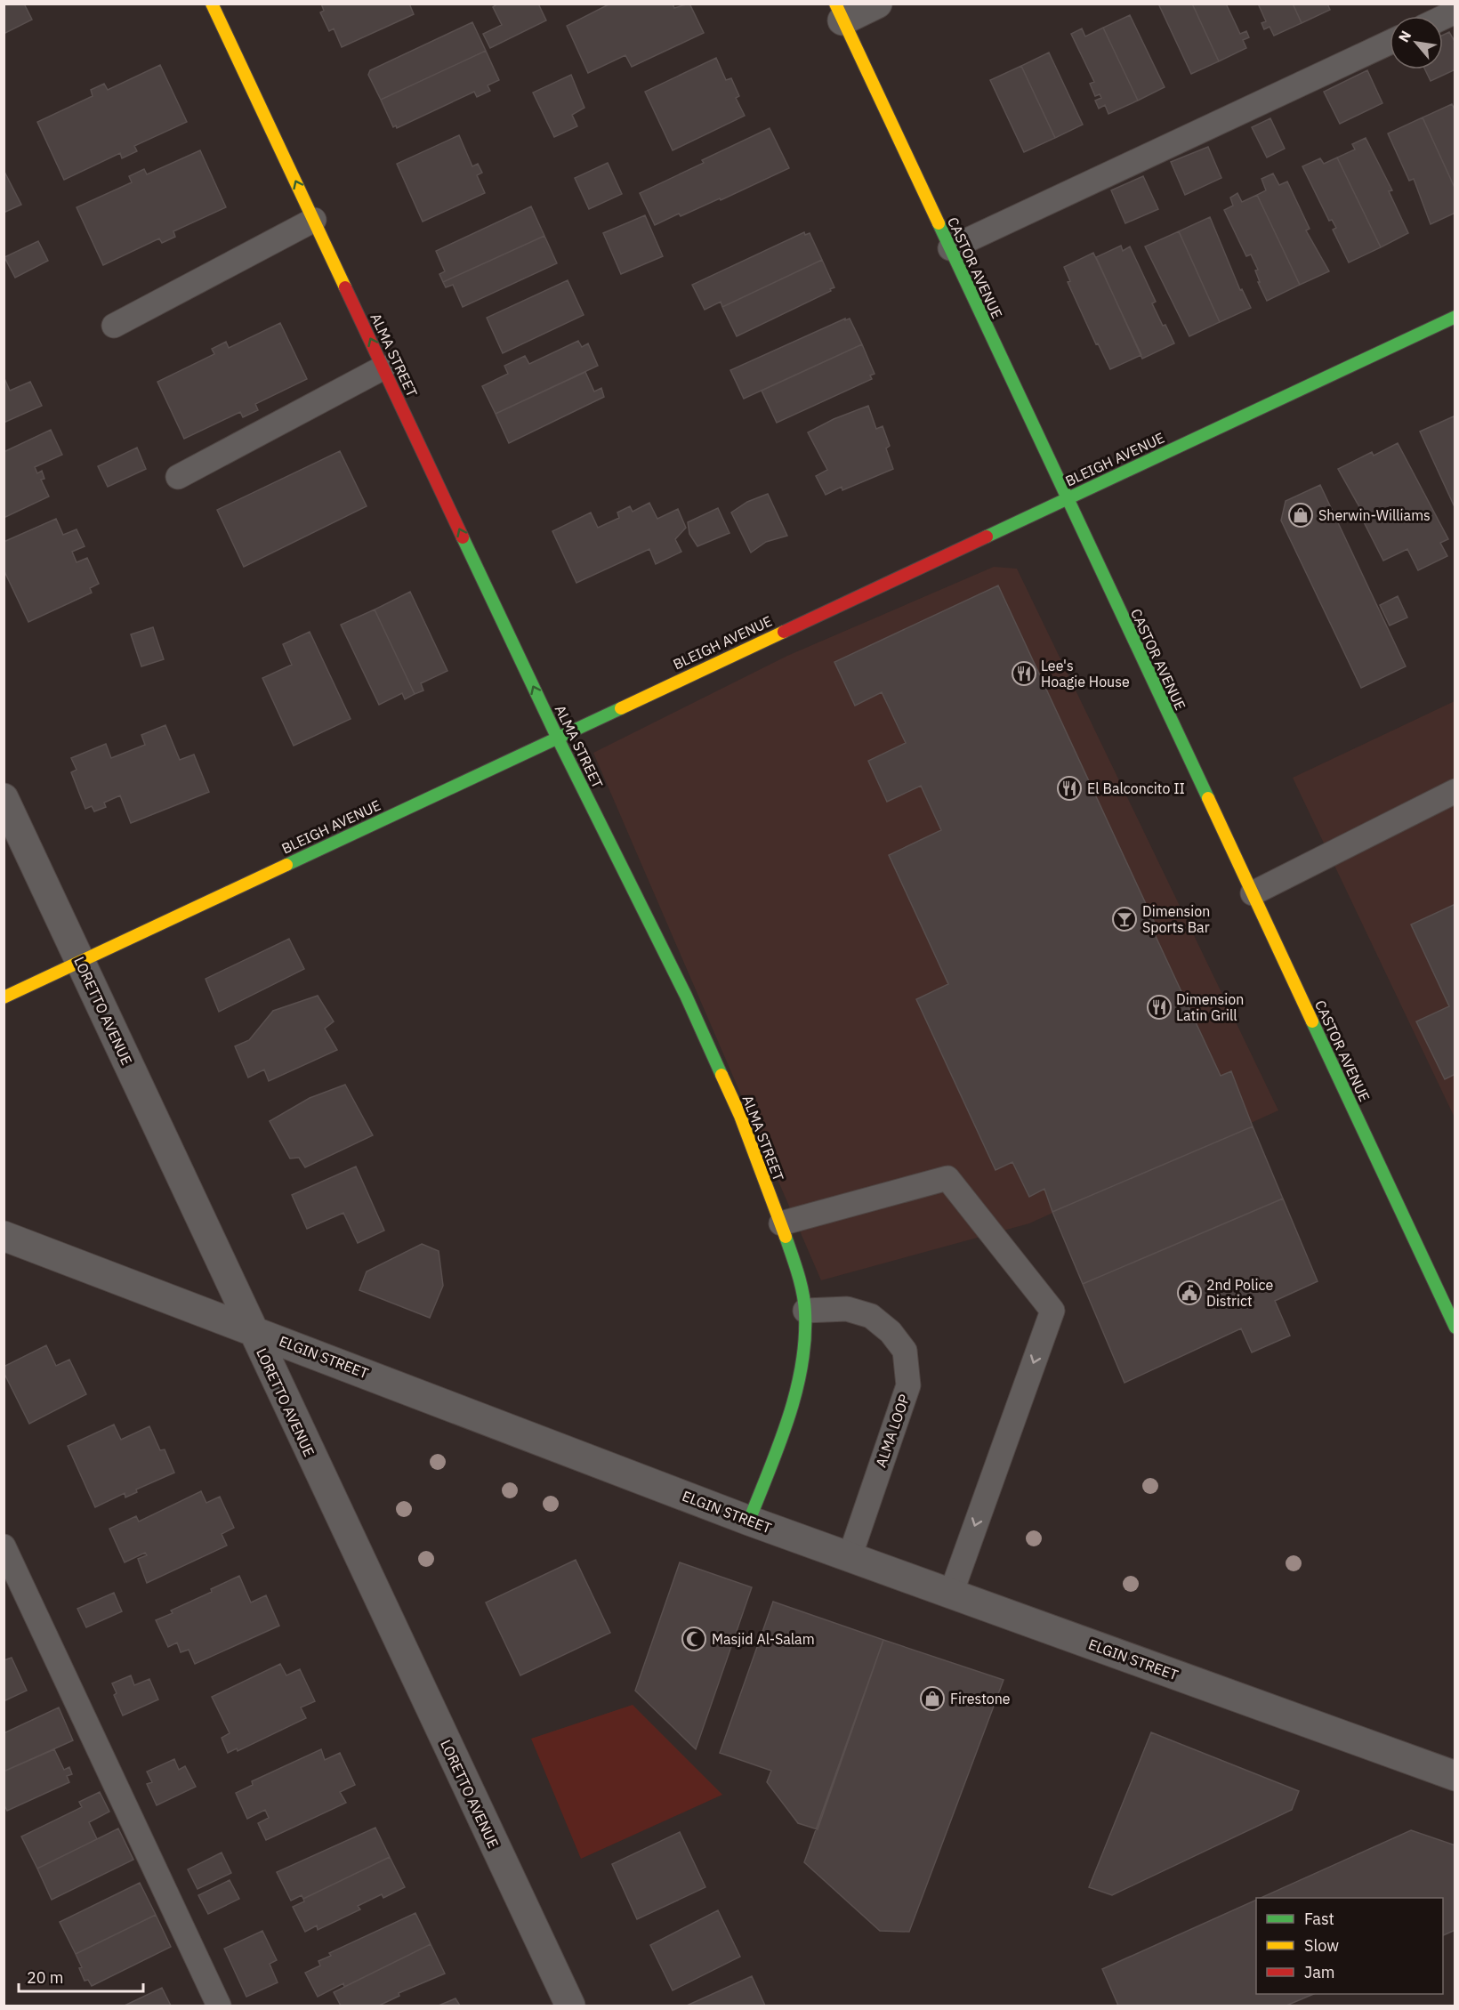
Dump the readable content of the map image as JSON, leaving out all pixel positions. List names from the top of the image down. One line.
{"streets":{"street":["CASTOR AVENUE","ALMA STREET","BLEIGH AVENUE","LORETTO AVENUE","ELGIN STREET"],"lane":["ALMA LOOP"]},"crossings":[["CASTOR AVENUE","BLEIGH AVENUE"],["ALMA STREET","BLEIGH AVENUE"],["ALMA STREET","ELGIN STREET"],["ALMA STREET","ALMA LOOP"],["BLEIGH AVENUE","LORETTO AVENUE"],["LORETTO AVENUE","ELGIN STREET"],["ELGIN STREET","ALMA LOOP"]],"one_way":["ALMA STREET"],"places":{"shop":["Sherwin-Williams","Firestone"],"restaurant":["Lee's Hoagie House","El Balconcito II","Dimension Latin Grill"],"bar":["Dimension Sports Bar"],"public building":["2nd Police District"],"mosque":["Masjid Al-Salam"]},"legend":["Fast","Slow","Jam"],"scale_bar":"20 m","north":"top left"}
